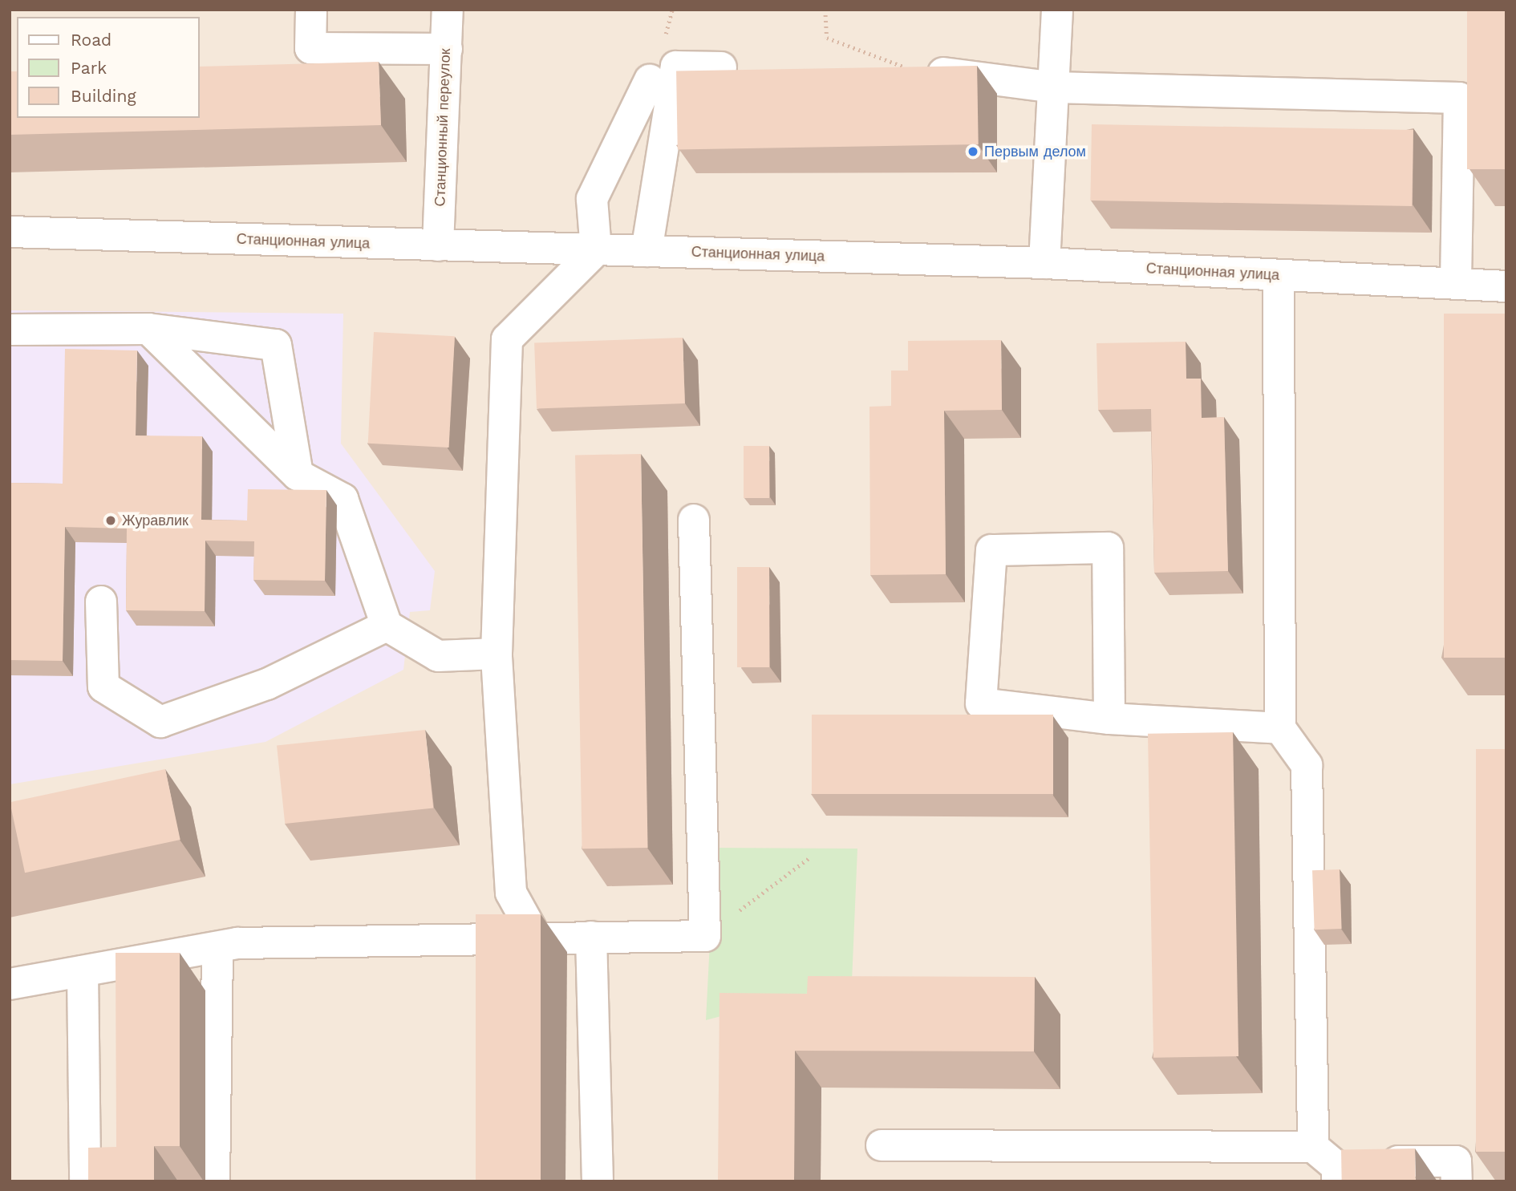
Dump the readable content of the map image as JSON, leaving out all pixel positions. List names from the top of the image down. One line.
{"streets":{"street":["Станционный переулок","Станционная улица"]},"crossings":[["Станционный переулок","Станционная улица"]],"places":["Первым делом","Журавлик"],"legend":["Road","Park","Building"]}
